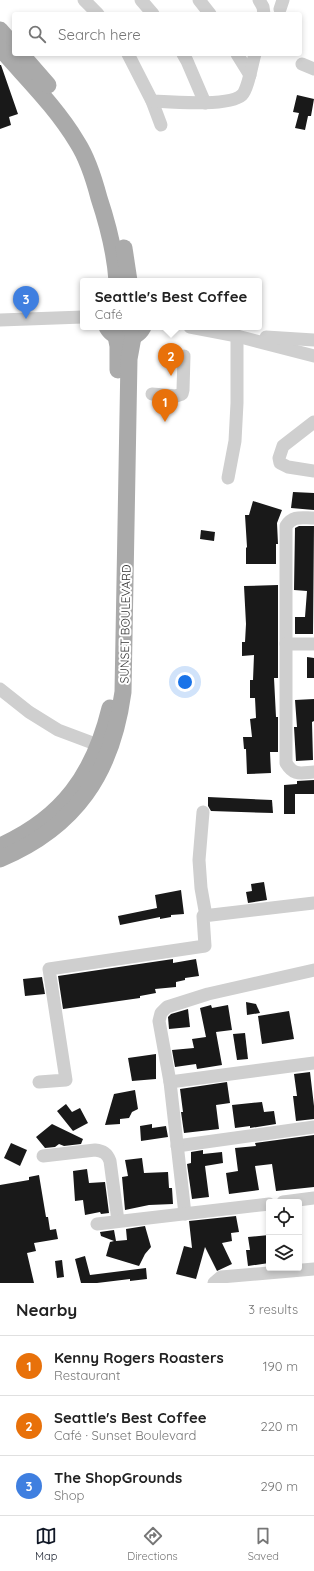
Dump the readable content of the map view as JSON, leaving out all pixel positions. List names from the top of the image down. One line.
{"streets":{"main road":["SUNSET BOULEVARD"]},"page":{"search":"Search here","popup":["Seattle's Best Coffee","Café"],"pins":["3","2","1"],"heading":["Nearby","3 results"],"list":[{"mark":"1","name":"Kenny Rogers Roasters","note":"Restaurant","value":"190 m"},{"mark":"2","name":"Seattle's Best Coffee","note":"Café · Sunset Boulevard","value":"220 m"},{"mark":"3","name":"The ShopGrounds","note":"Shop","value":"290 m"}],"nav":["Map","Directions","Saved"]}}
